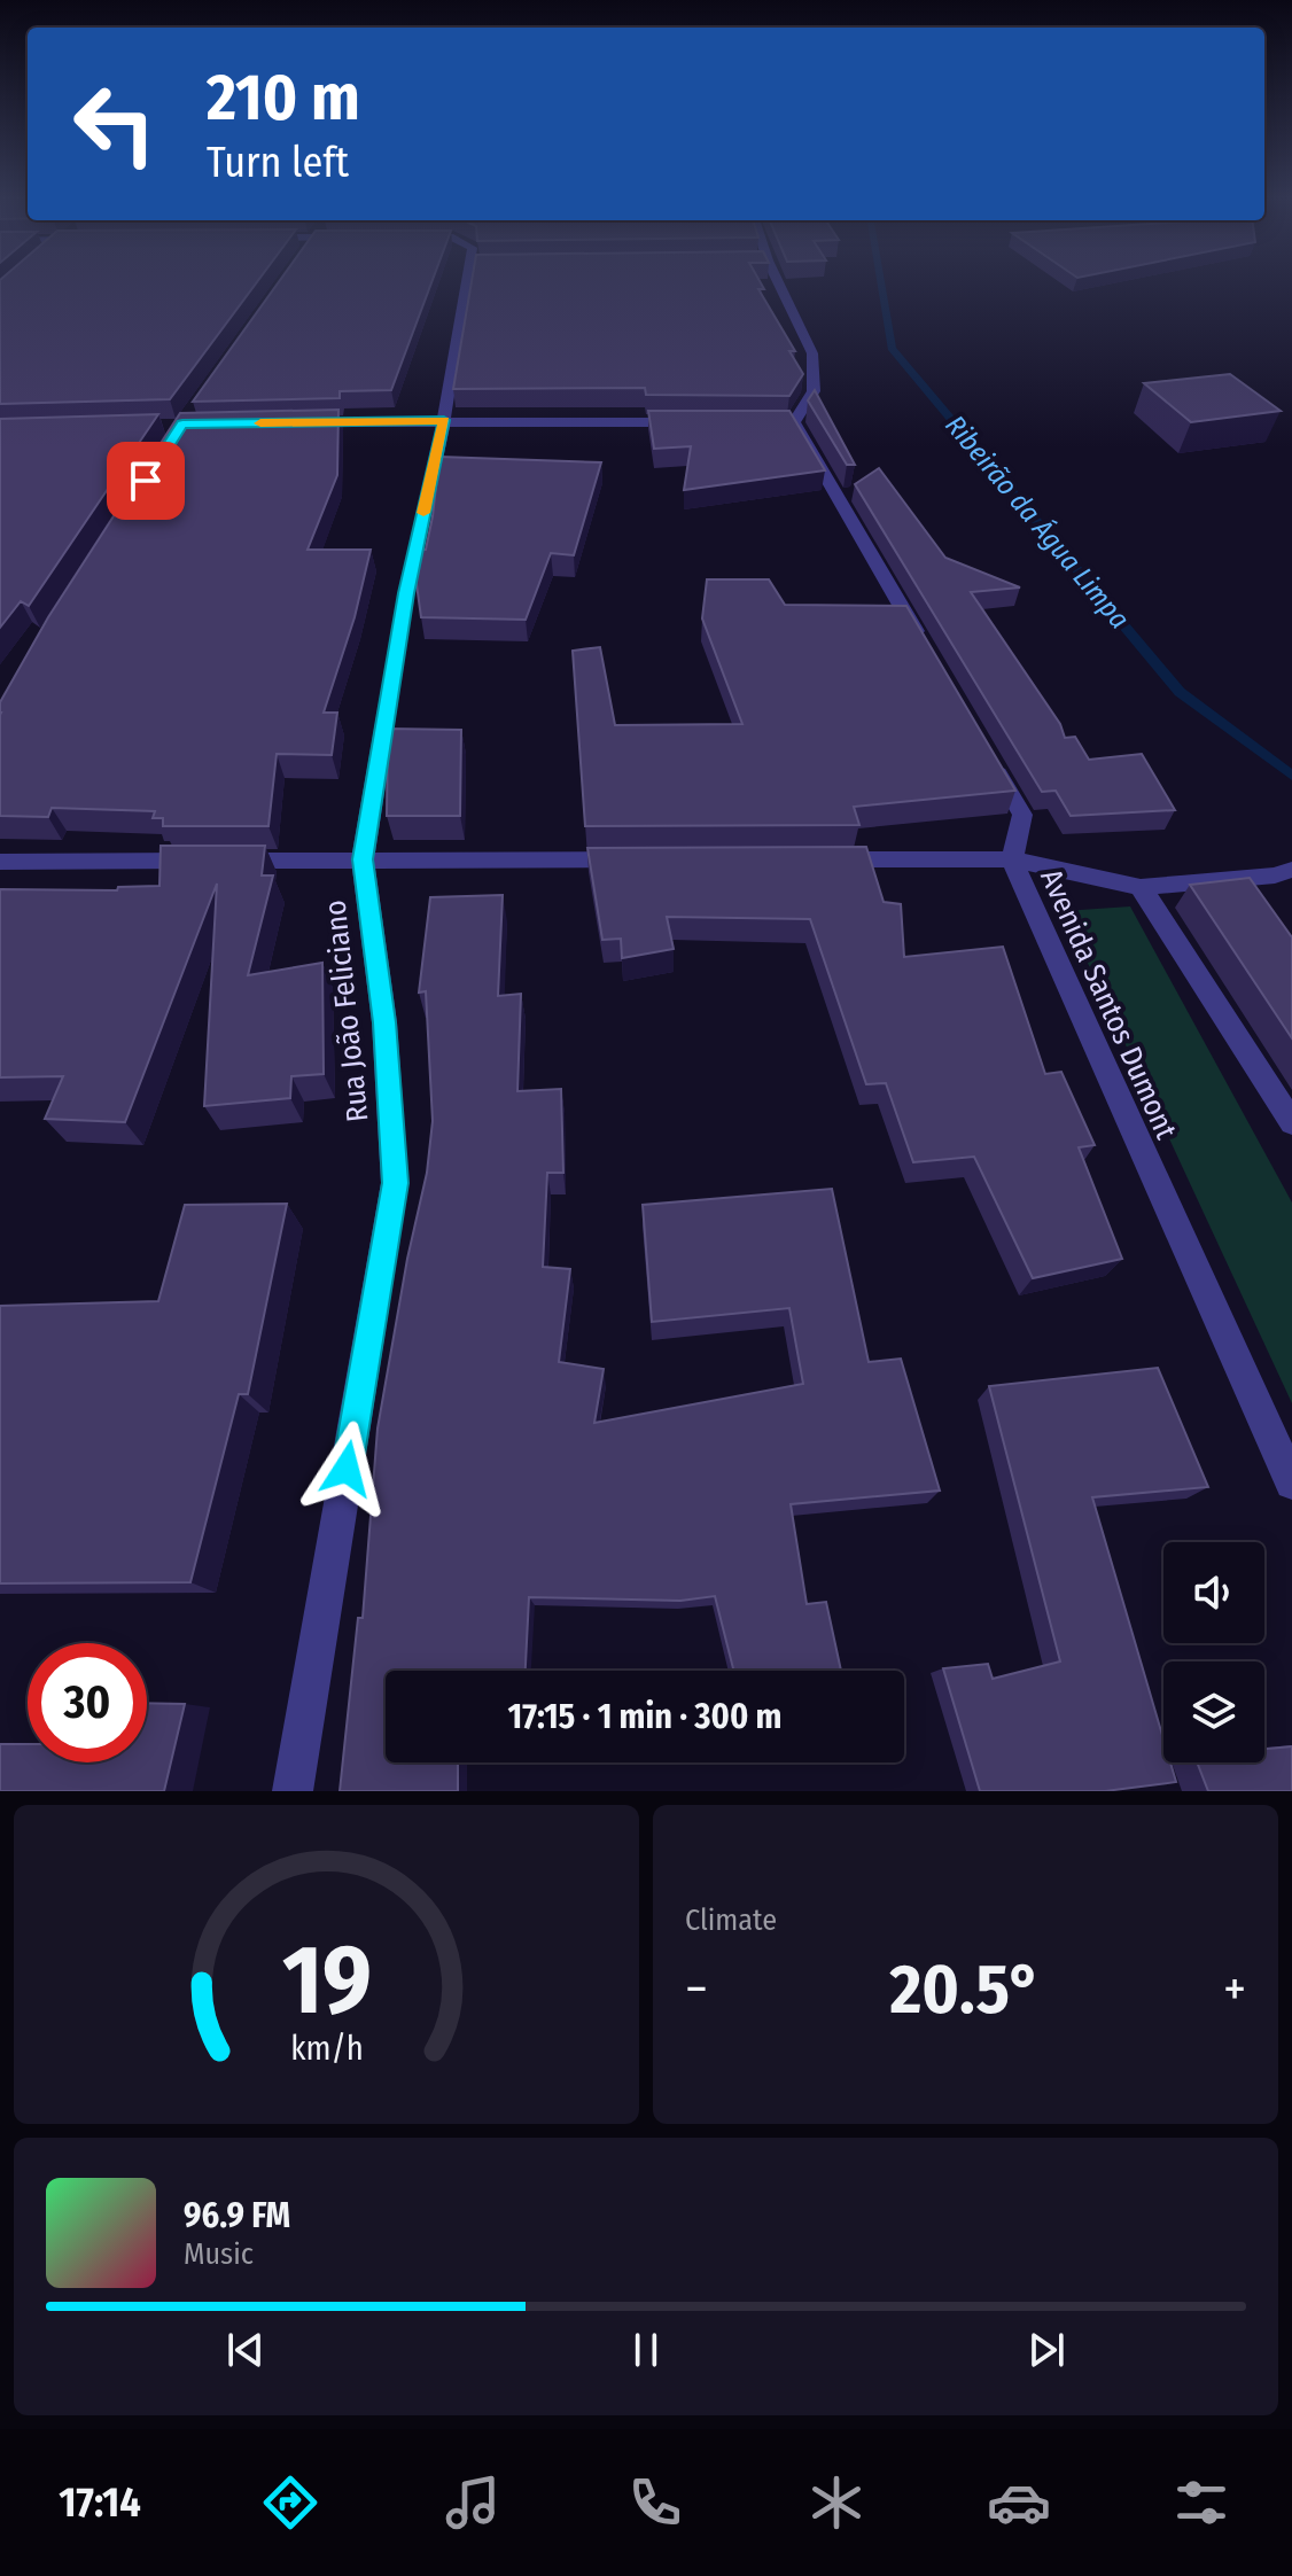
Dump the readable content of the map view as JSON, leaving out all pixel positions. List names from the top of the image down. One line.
{"streets":{"street":["Avenida Santos Dumont","Rua João Feliciano"]},"water":["Ribeirão da Água Limpa"],"page":{"turn":["210 m","Turn left"],"limit":"30","trip":"17:15 · 1 min · 300 m","tile":"Climate","heat":["−","20.5°","+"],"song":["96.9 FM","Music"],"tabs":"17:14","gauge":["19","km/h"]}}
